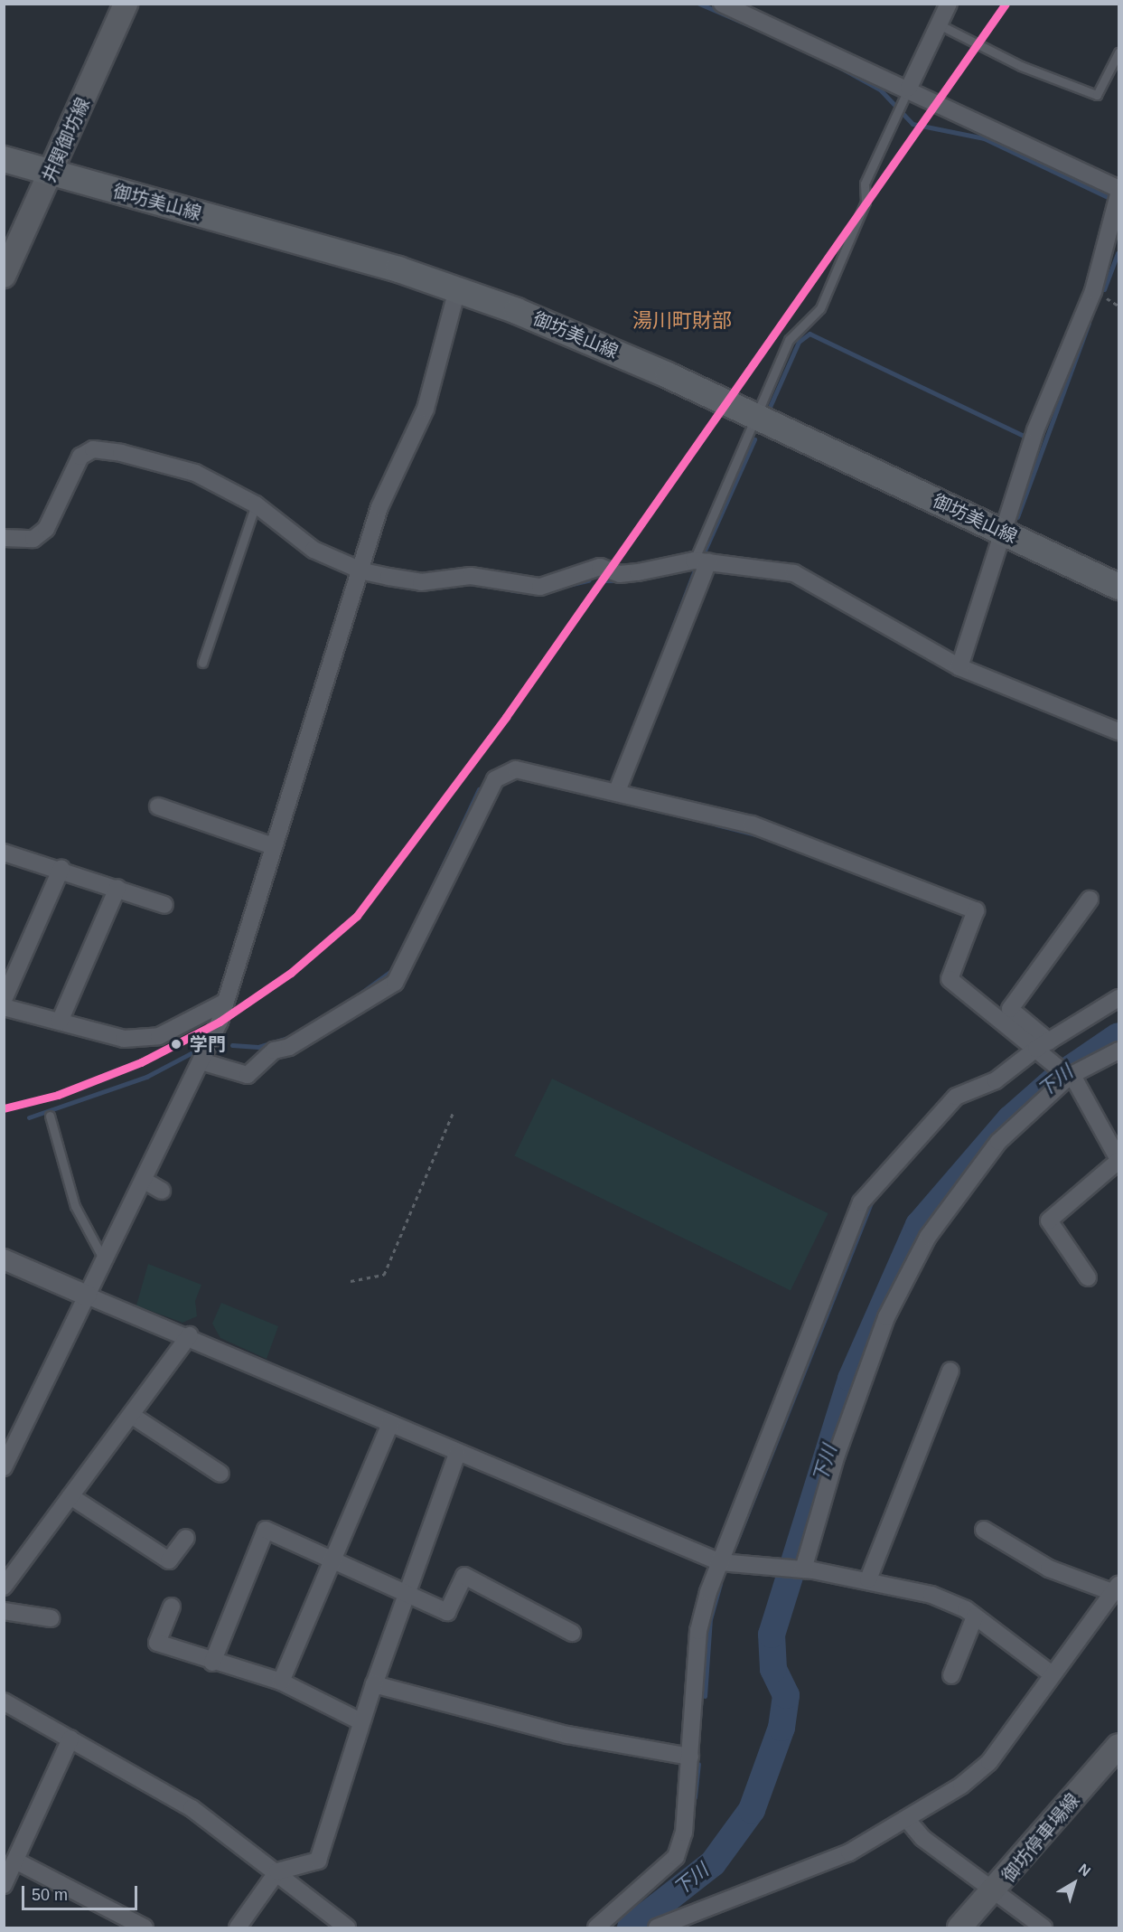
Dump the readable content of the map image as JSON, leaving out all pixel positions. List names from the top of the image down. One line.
{"streets":{"main road":["井関御坊線","御坊美山線","御坊停車場線"]},"crossings":[["井関御坊線","御坊美山線"]],"districts":["湯川町財部"],"water":["下川"],"places":["学門"],"scale_bar":"50 m","north":"top right"}
